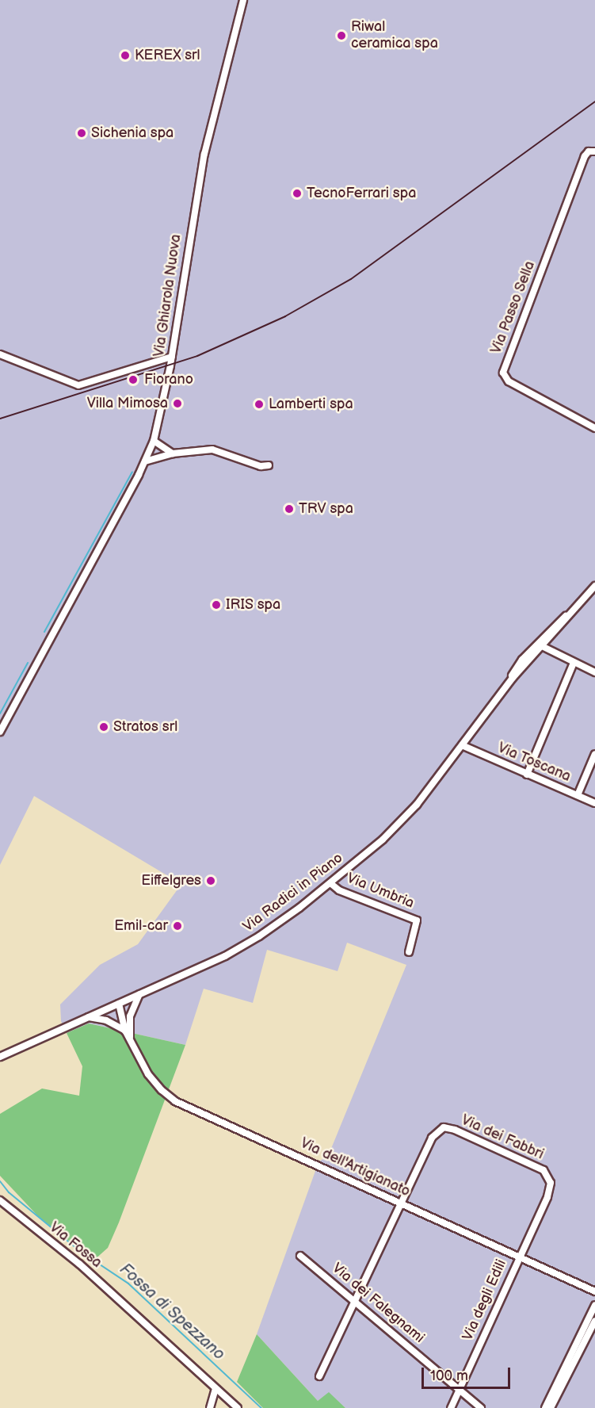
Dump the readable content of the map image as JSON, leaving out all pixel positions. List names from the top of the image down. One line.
{"streets":{"street":["Via Ghiarola Nuova","Via Passo Sella","Via Toscana","Via Umbria","Via Radici in Piano","Via dei Fabbri","Via dell'Artigianato","Via Fossa","Via degli Edili","Via dei Falegnami"]},"crossings":[["Via Toscana","Via Radici in Piano"],["Via Umbria","Via Radici in Piano"],["Via Radici in Piano","Via dell'Artigianato"],["Via dei Fabbri","Via dell'Artigianato"],["Via dei Fabbri","Via degli Edili"],["Via dell'Artigianato","Via degli Edili"],["Via degli Edili","Via dei Falegnami"]],"water":["Fossa di Spezzano"],"places":["Riwal ceramica spa","KEREX srl","Sichenia spa","TecnoFerrari spa","Fiorano","Villa Mimosa","Lamberti spa","TRV spa","IRIS spa","Stratos srl","Eiffelgres","Emil-car"],"scale_bar":"100 m"}
